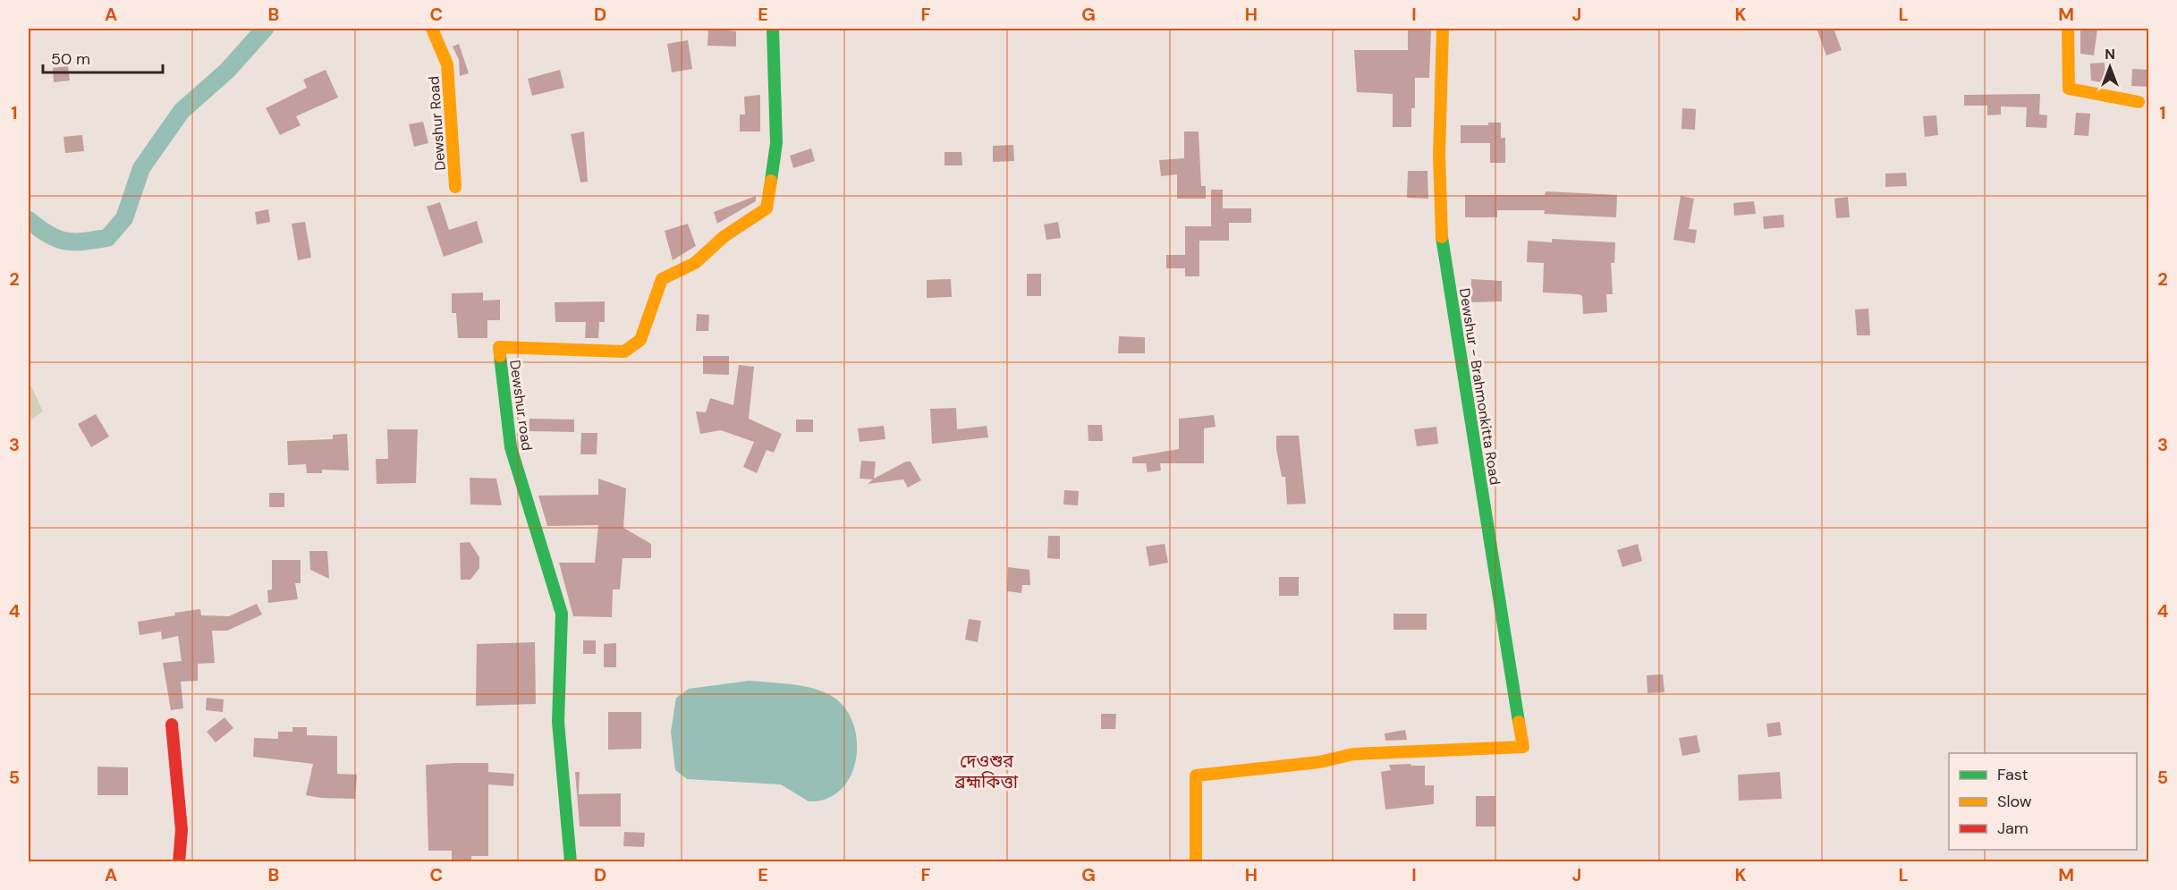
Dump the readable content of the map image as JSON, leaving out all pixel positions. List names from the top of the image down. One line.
{"streets":{"street":["Dewshur Road","Dewshur - Brahmonkitta Road","Dewshur road"]},"districts":["দেওশুর ব্রহ্মকিত্তা"],"legend":["Fast","Slow","Jam"],"scale_bar":"50 m","north":"top","grid":{"columns":["A","B","C","D","E","F","G","H","I","J","K","L","M"],"rows":["1","2","3","4","5"]}}
